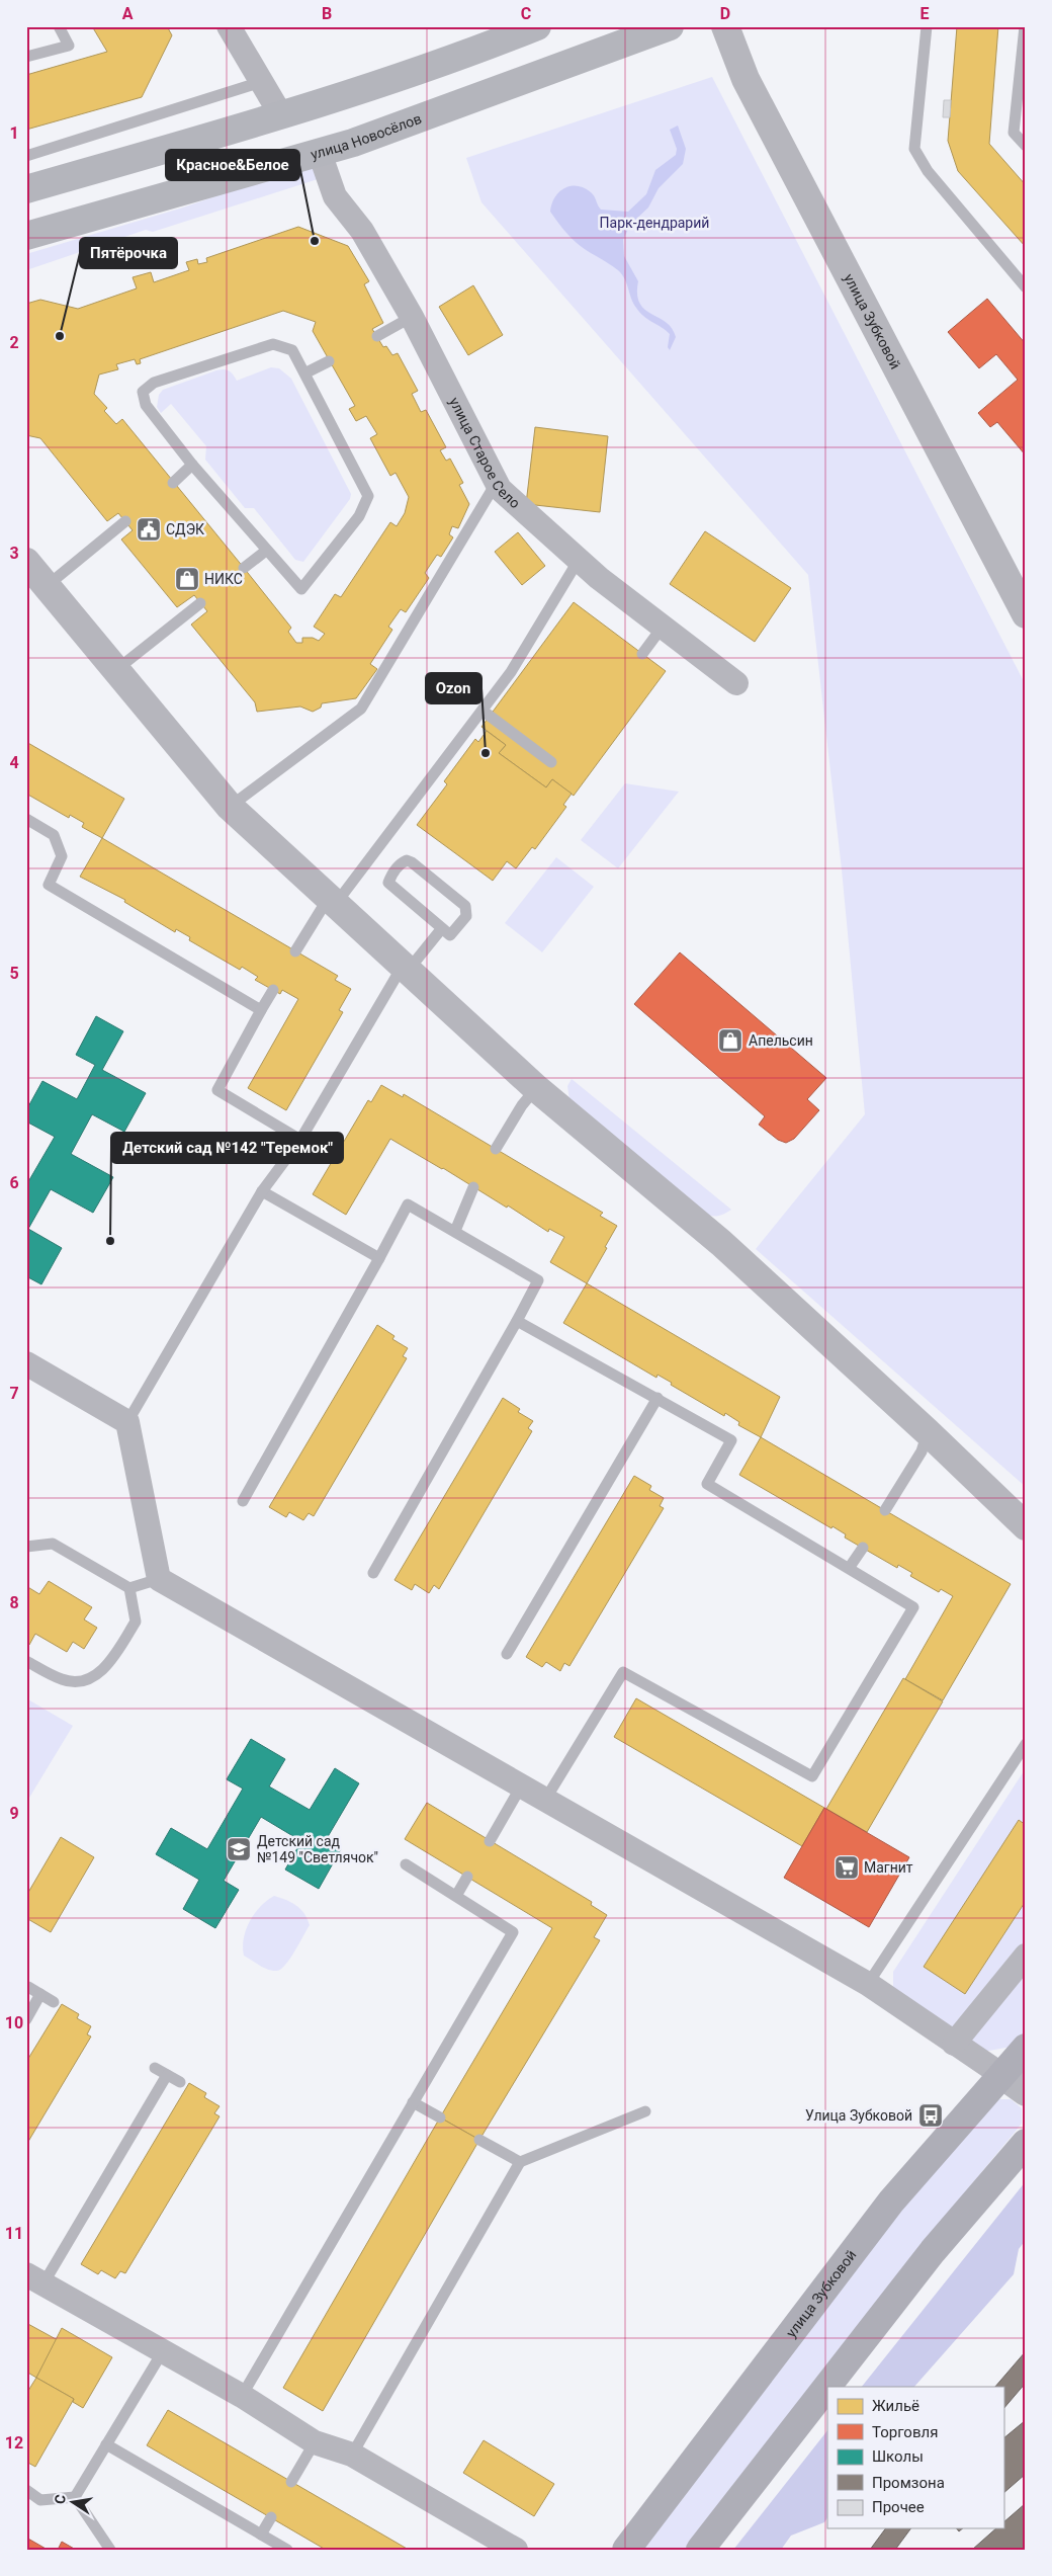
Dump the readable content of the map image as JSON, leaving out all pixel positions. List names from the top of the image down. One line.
{"streets":{"main road":["улица Новосёлов","улица Зубковой"],"street":["улица Старое Село"]},"crossings":[["улица Новосёлов","улица Старое Село"]],"parks":["Парк-дендрарий"],"places":{"other":["Красное&Белое","Пятёрочка","Ozon","Детский сад №142 \"Теремок\""],"public building":["СДЭК"],"shop":["НИКС","Апельсин"],"school or university":["Детский сад №149 \"Светлячок\""],"supermarket":["Магнит"],"bus stop":["Улица Зубковой"]},"legend":["Жильё","Торговля","Школы","Промзона","Прочее"],"north":"left","grid":{"columns":["A","B","C","D","E"],"rows":["1","2","3","4","5","6","7","8","9","10","11","12"]}}
